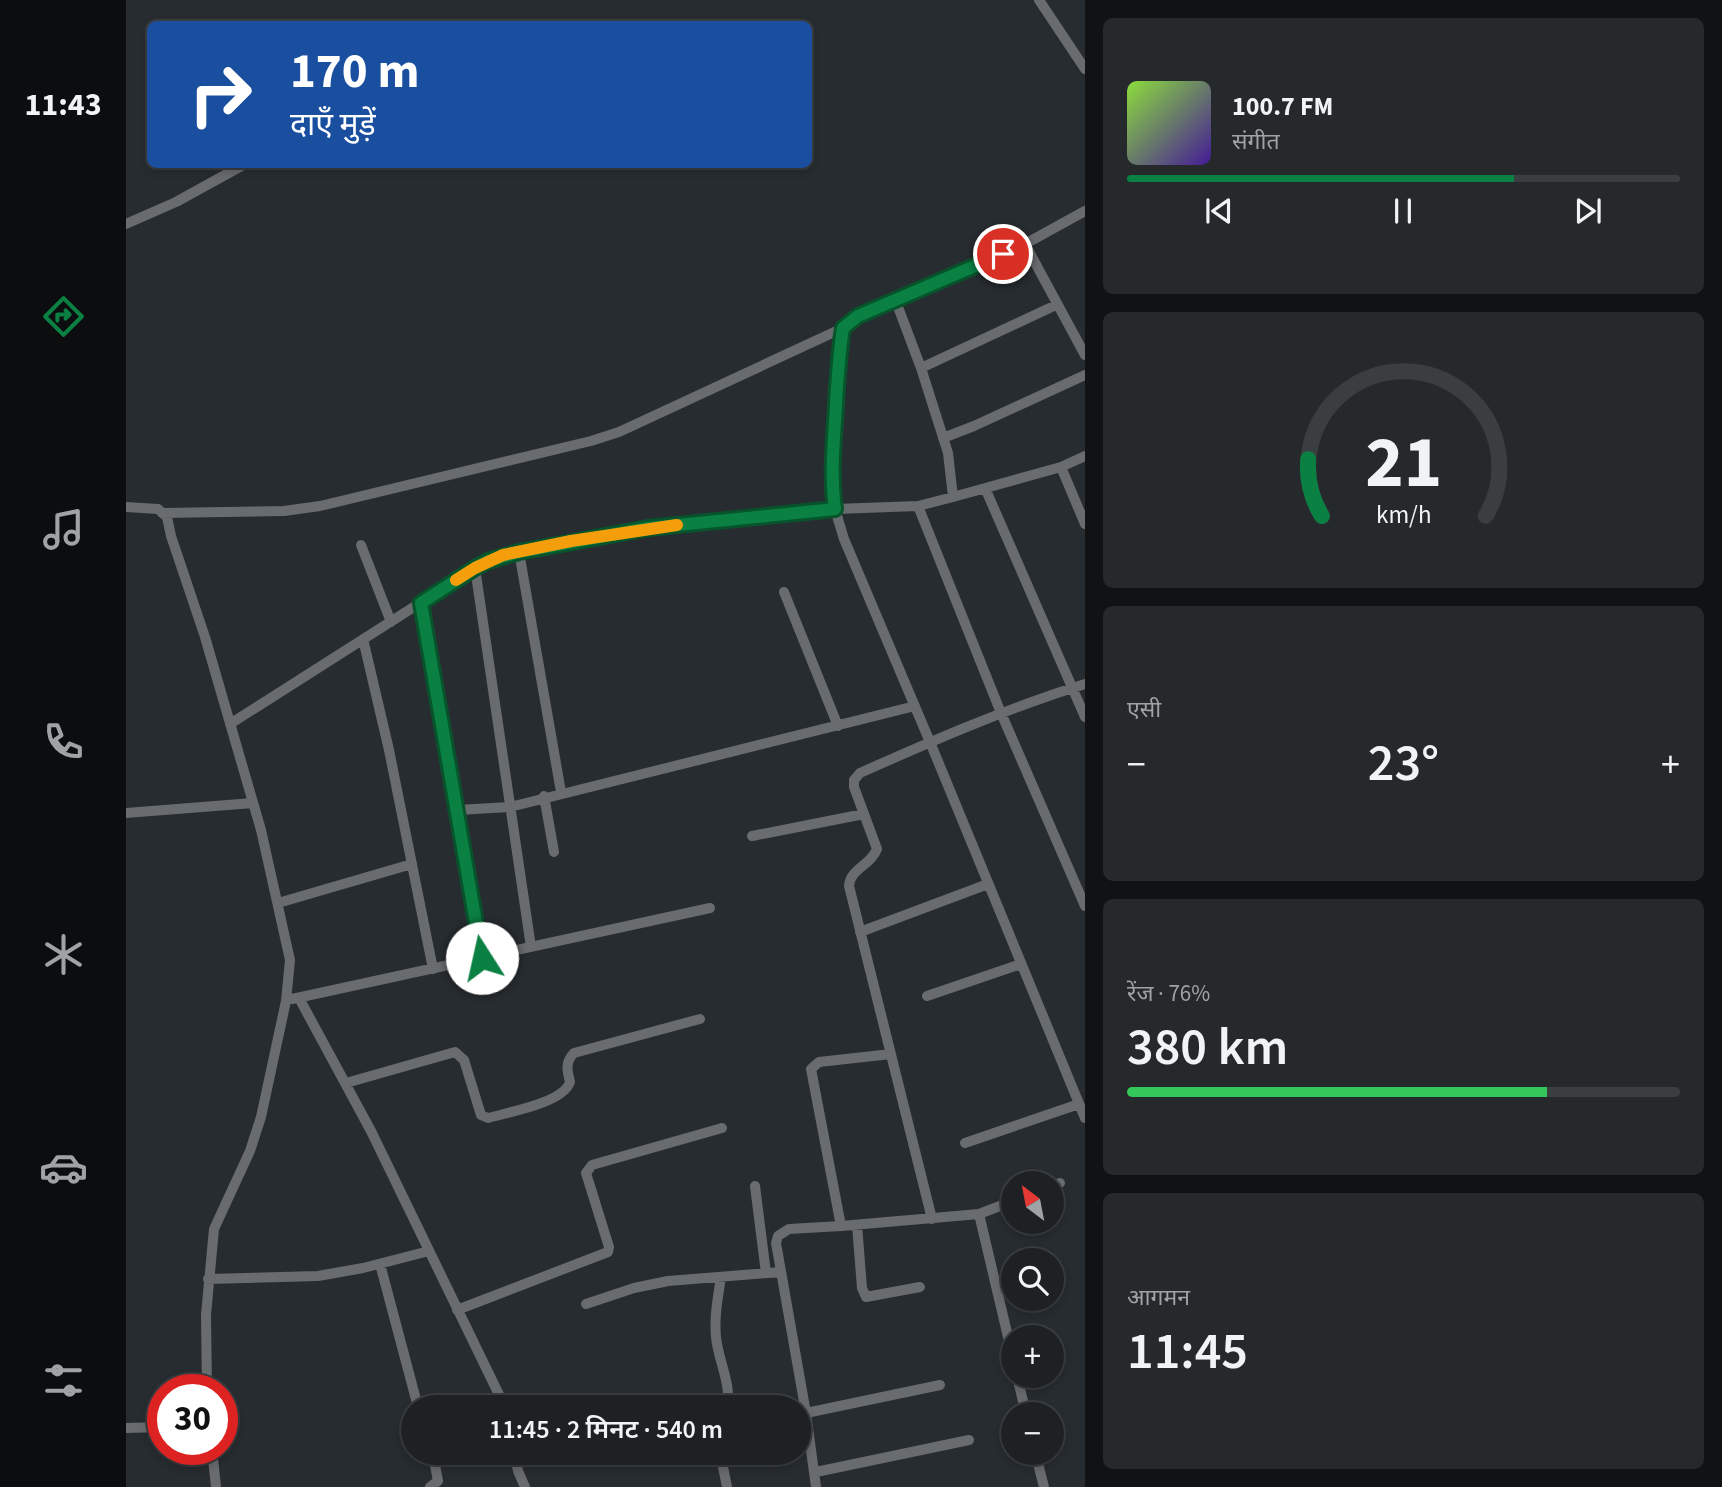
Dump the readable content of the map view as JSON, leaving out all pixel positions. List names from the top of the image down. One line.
{"north":"top left","page":{"tabs":"11:43","turn":["170 m","दाएँ मुड़ें"],"song":["100.7 FM","संगीत"],"tile":["एसी",["रेंज · 76%","380 km"],["आगमन","11:45"]],"heat":["−","23°","+"],"map_buttons":["+","−"],"limit":"30","trip":"11:45 · 2 मिनट · 540 m","gauge":["21","km/h"]}}
